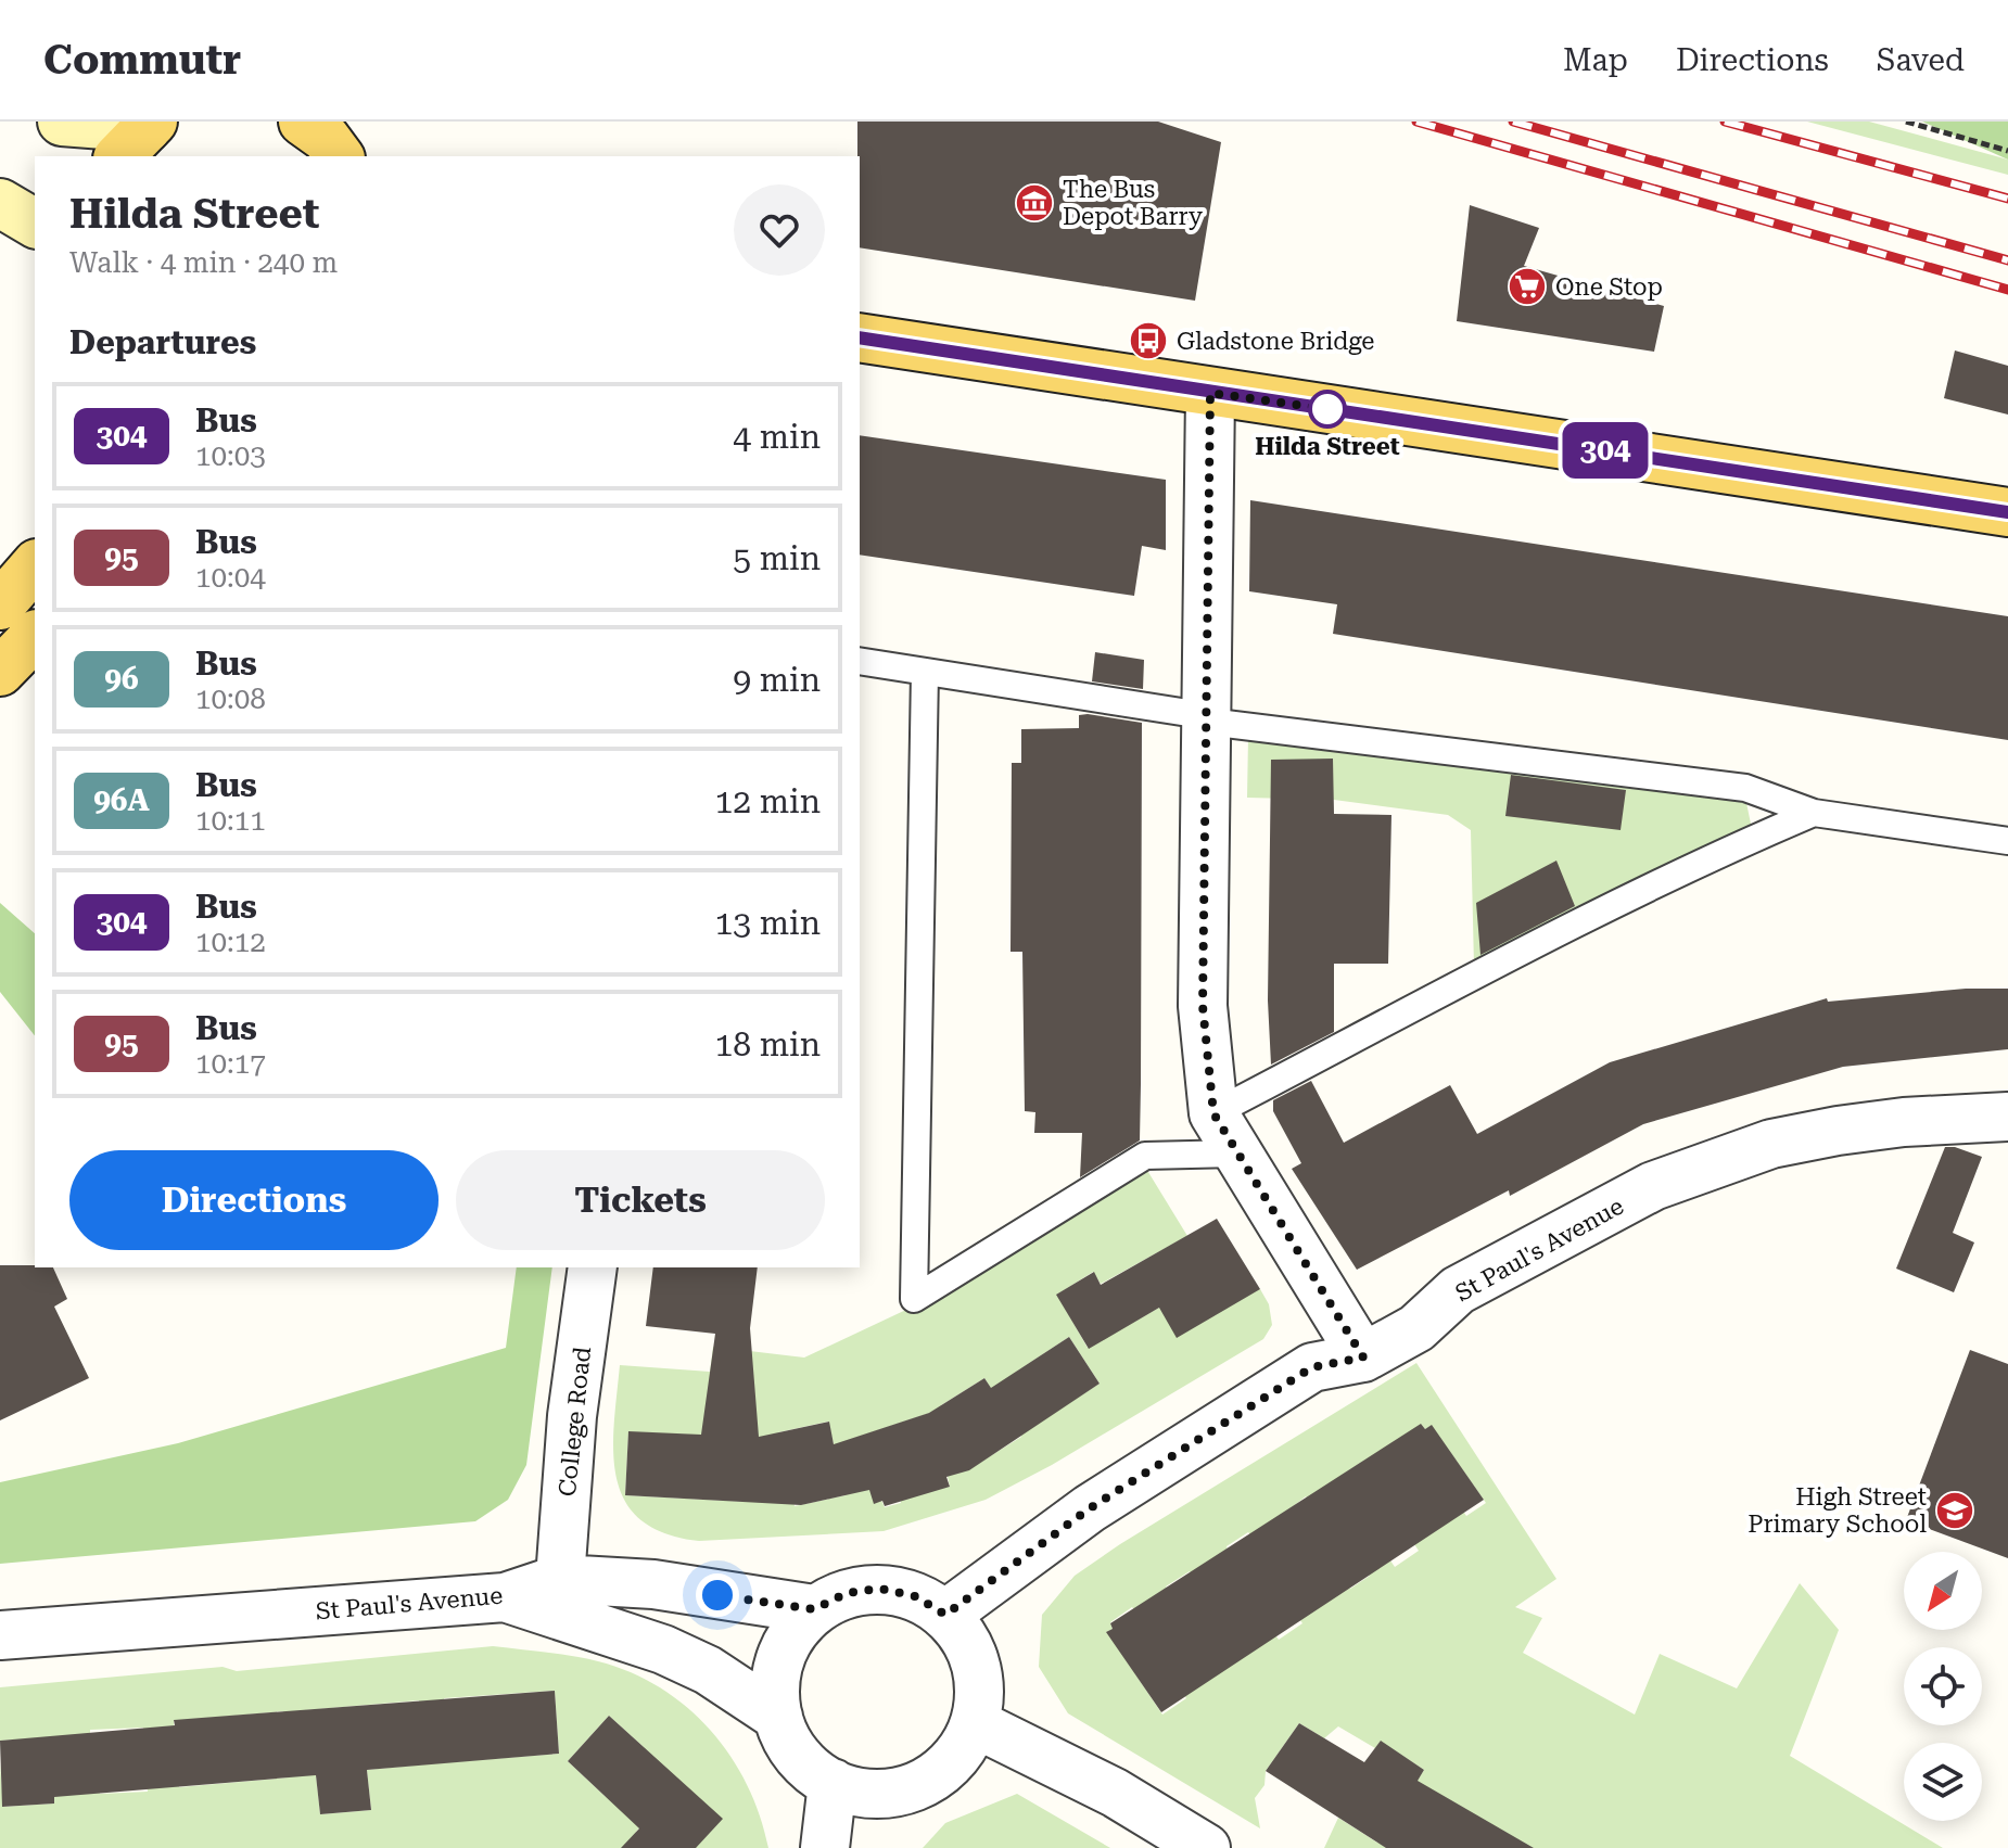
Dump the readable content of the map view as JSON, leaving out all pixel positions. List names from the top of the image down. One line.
{"streets":{"street":["St Paul's Avenue","College Road"]},"crossings":[["St Paul's Avenue","College Road"]],"places":{"museum":["The Bus Depot Barry"],"supermarket":["One Stop"],"bus stop":["Gladstone Bridge"],"other":["Hilda Street"],"school or university":["High Street Primary School"]},"lines":["bus line 304"],"north":"bottom left","page":{"header":"Commutr","nav":["Map","Directions","Saved"],"on_map":"304","heading":[["Hilda Street","Walk · 4 min · 240 m"],"Departures"],"list":[{"mark":"304","name":"Bus","note":"10:03","value":"4 min"},{"mark":"95","name":"Bus","note":"10:04","value":"5 min"},{"mark":"96","name":"Bus","note":"10:08","value":"9 min"},{"mark":"96A","name":"Bus","note":"10:11","value":"12 min"},{"mark":"304","name":"Bus","note":"10:12","value":"13 min"},{"mark":"95","name":"Bus","note":"10:17","value":"18 min"}],"buttons":["Directions","Tickets"]}}
